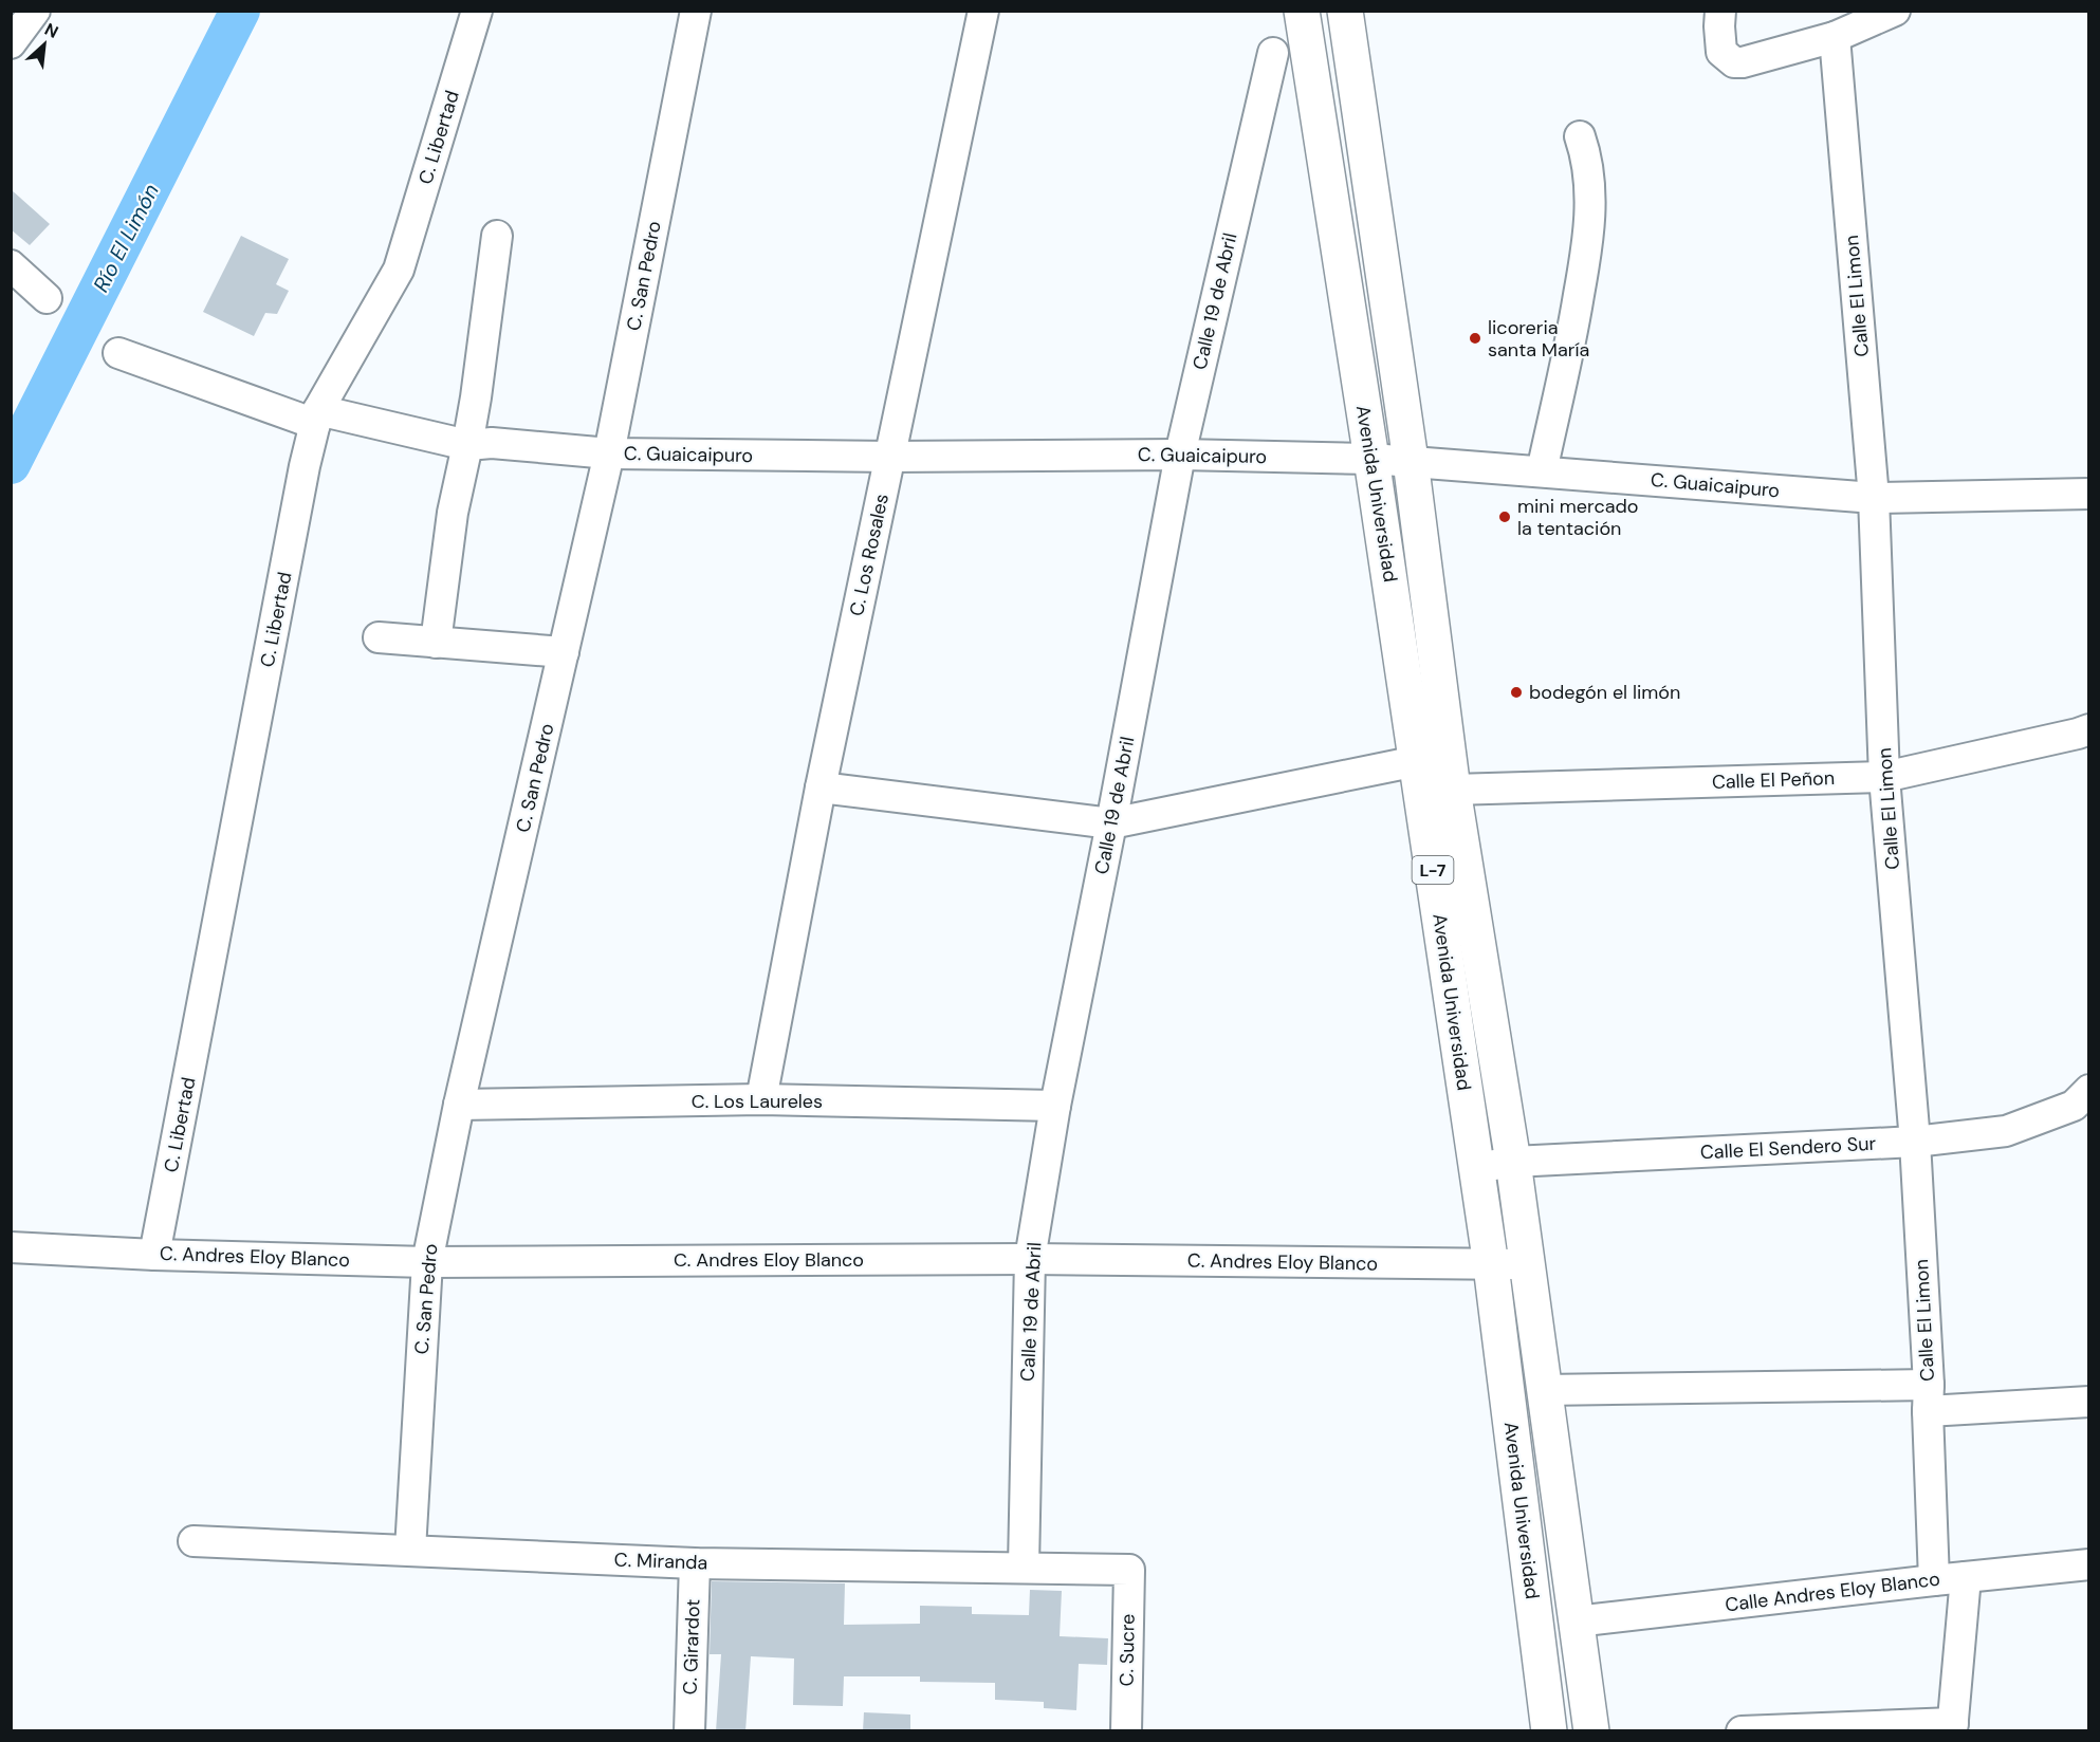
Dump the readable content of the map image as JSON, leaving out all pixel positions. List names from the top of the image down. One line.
{"streets":{"main road":["Avenida Universidad","L-7"],"street":["C. Libertad","C. San Pedro","Calle El Limon","Calle 19 de Abril","C. Guaicaipuro","C. Los Rosales","Calle El Peñon","C. Los Laureles","Calle El Sendero Sur","C. Andres Eloy Blanco","C. Miranda","Calle Andres Eloy Blanco","C. Girardot","C. Sucre"]},"crossings":[["C. Libertad","C. Guaicaipuro"],["C. Libertad","C. Andres Eloy Blanco"],["C. San Pedro","C. Guaicaipuro"],["C. San Pedro","C. Los Laureles"],["C. San Pedro","C. Andres Eloy Blanco"],["C. San Pedro","C. Miranda"],["Calle El Limon","C. Guaicaipuro"],["Calle El Limon","Calle El Peñon"],["Calle El Limon","Calle El Sendero Sur"],["Calle El Limon","Calle Andres Eloy Blanco"],["Calle 19 de Abril","C. Guaicaipuro"],["Calle 19 de Abril","C. Los Laureles"],["Calle 19 de Abril","C. Andres Eloy Blanco"],["Calle 19 de Abril","C. Miranda"],["C. Guaicaipuro","Avenida Universidad"],["C. Guaicaipuro","C. Los Rosales"],["Avenida Universidad","Calle El Peñon"],["Avenida Universidad","Calle El Sendero Sur"],["Avenida Universidad","C. Andres Eloy Blanco"],["Avenida Universidad","Calle Andres Eloy Blanco"],["C. Los Rosales","C. Los Laureles"],["C. Miranda","C. Girardot"],["C. Miranda","C. Sucre"]],"water":["Río El Limón"],"places":["licoreria santa María","mini mercado la tentación","bodegón el limón"],"north":"top right"}
